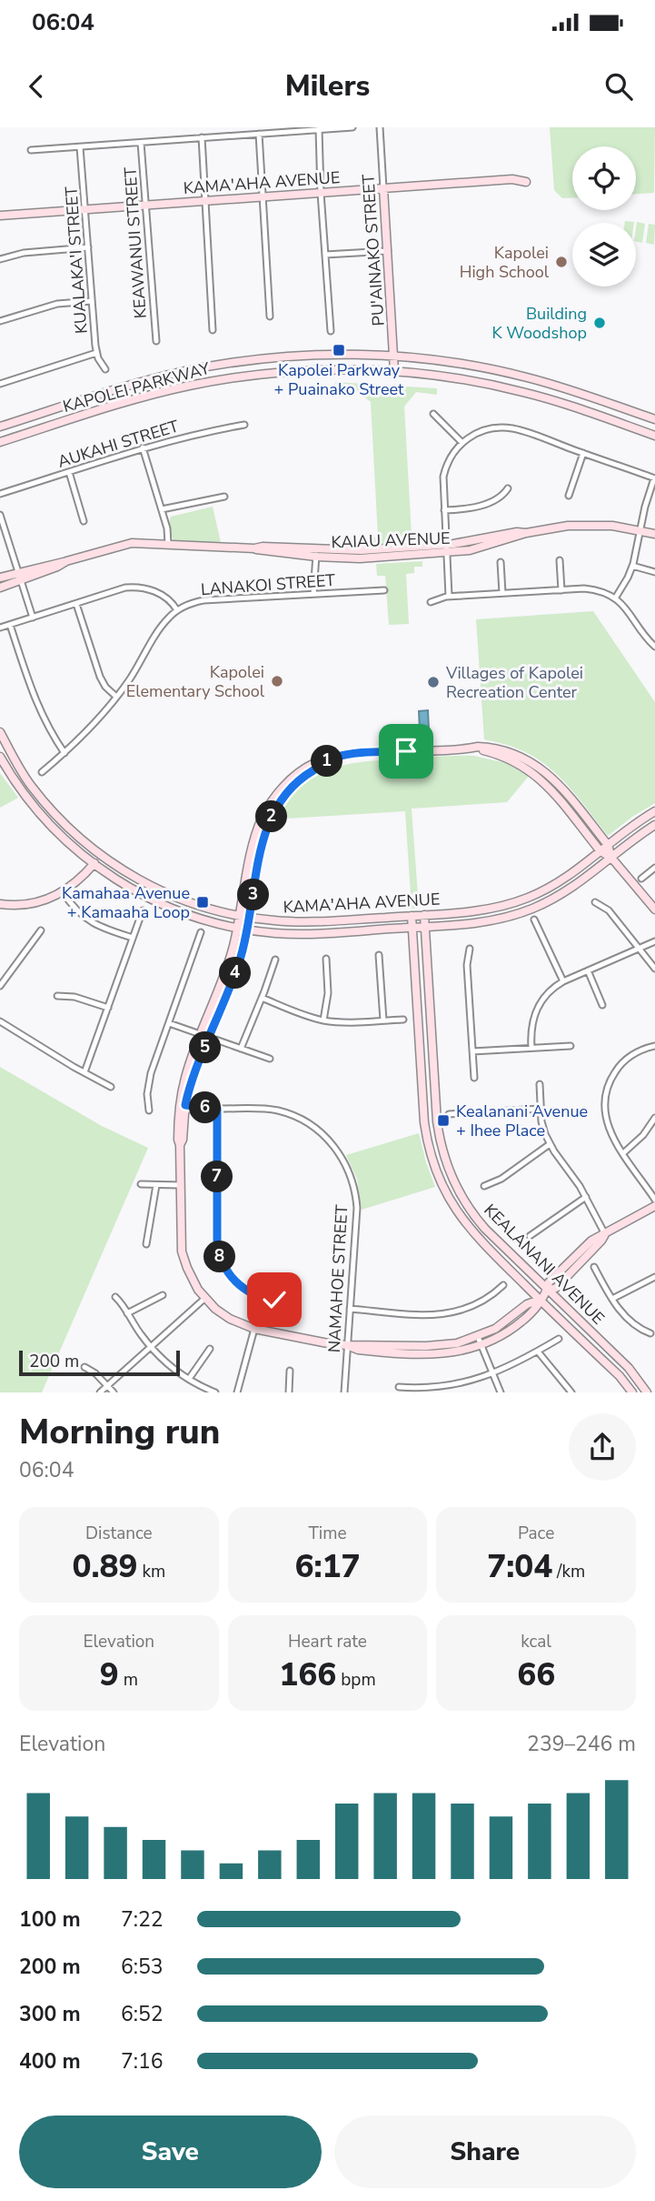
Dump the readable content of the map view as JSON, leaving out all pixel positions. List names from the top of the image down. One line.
{"streets":{"street":["KAMA'AHA AVENUE","KEAWANUI STREET","PU'AINAKO STREET","KUALAKA'I STREET","KAPOLEI PARKWAY","AUKAHI STREET","KAIAU AVENUE","LANAKOI STREET","KEALANANI AVENUE","NAMAHOE STREET"]},"crossings":[["KAMA'AHA AVENUE","KEAWANUI STREET"],["KAMA'AHA AVENUE","PU'AINAKO STREET"],["KAMA'AHA AVENUE","KUALAKA'I STREET"],["KAMA'AHA AVENUE","KEALANANI AVENUE"],["PU'AINAKO STREET","KAPOLEI PARKWAY"]],"places":{"other":["Kapolei High School","Building K Woodshop","Kapolei Elementary School","Villages of Kapolei Recreation Center"],"transit":["Kapolei Parkway + Puainako Street","Kamahaa Avenue + Kamaaha Loop","Kealanani Avenue + Ihee Place"]},"scale_bar":"200 m","page":{"status":"06:04","header":"Milers","pins":["1","2","3","4","5","6","7","8"],"scale":"200 m","heading":["Morning run","06:04"],"stats":[["Distance","0.89 km"],["Time","6:17"],["Pace","7:04 /km"],["Elevation","9 m"],["Heart rate","166 bpm"],["kcal","66"]],"chart":["Elevation","239–246 m"],"list":[{"name":"100 m","note":"7:22"},{"name":"200 m","note":"6:53"},{"name":"300 m","note":"6:52"},{"name":"400 m","note":"7:16"}],"buttons":["Save","Share"]}}
